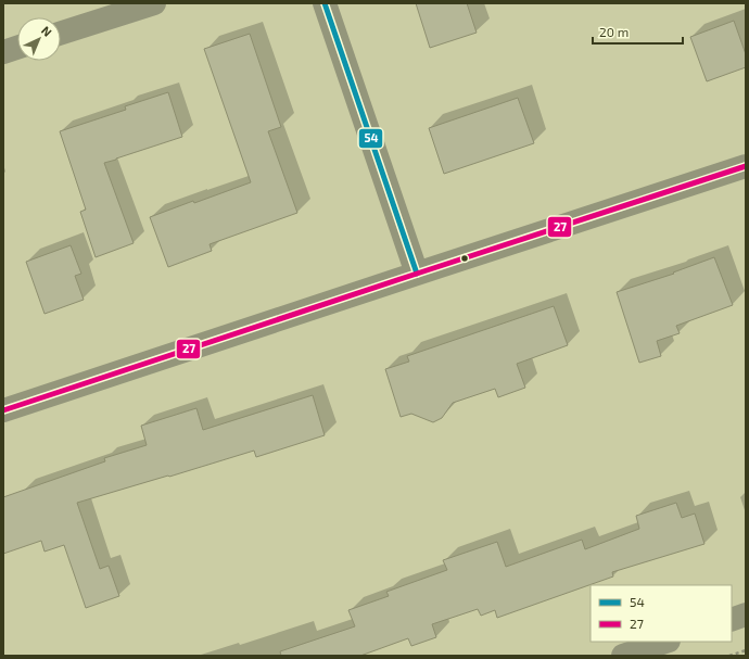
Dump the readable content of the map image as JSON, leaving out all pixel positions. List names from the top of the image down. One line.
{"lines":["transit line 54","transit line 27"],"legend":["54","27"],"scale_bar":"20 m","north":"top right"}
